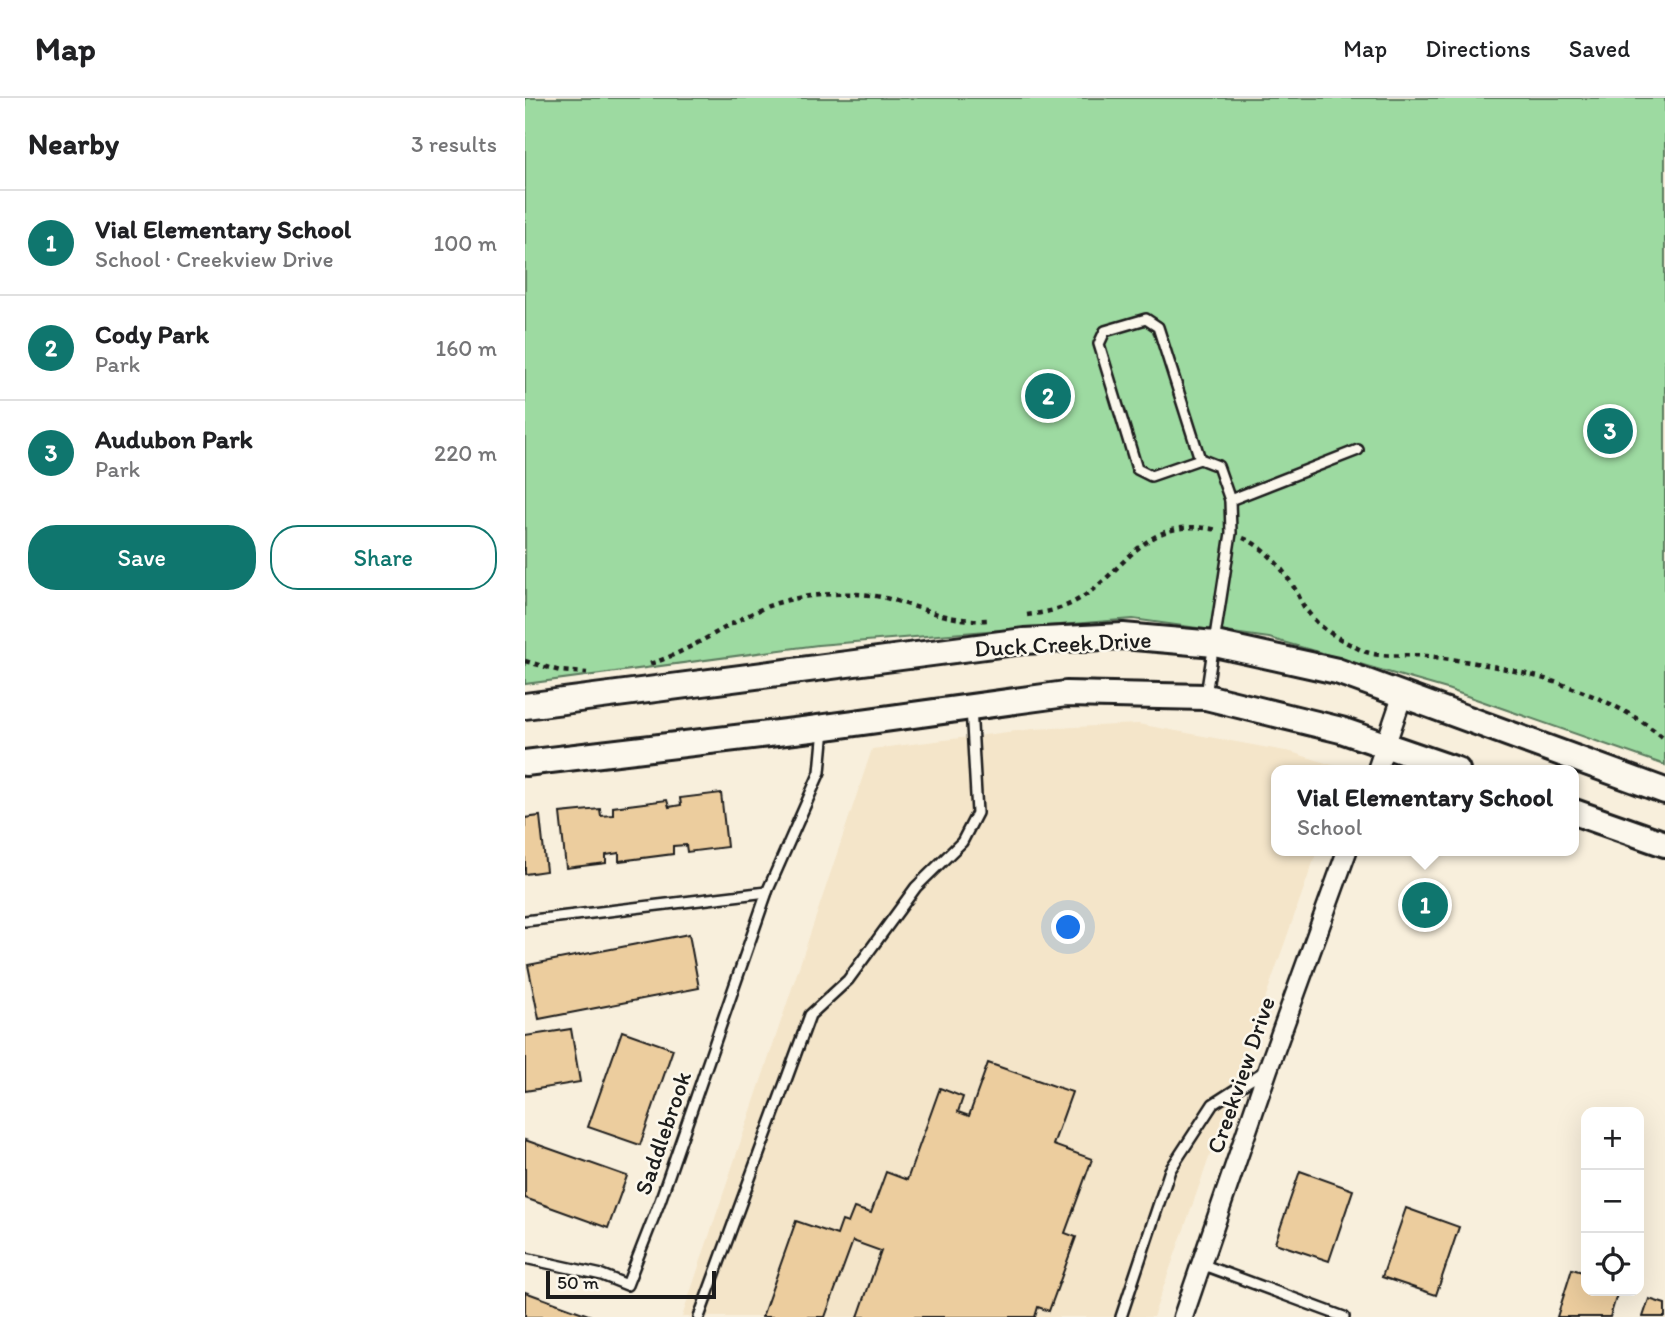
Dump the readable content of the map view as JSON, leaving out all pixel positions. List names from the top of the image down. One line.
{"streets":{"main road":["Duck Creek Drive"],"street":["Creekview Drive"],"lane":["Saddlebrook"]},"crossings":[["Duck Creek Drive","Saddlebrook"]],"scale_bar":"50 m","page":{"header":"Map","nav":["Map","Directions","Saved"],"heading":["Nearby","3 results"],"list":[{"mark":"1","name":"Vial Elementary School","note":"School · Creekview Drive","value":"100 m"},{"mark":"2","name":"Cody Park","note":"Park","value":"160 m"},{"mark":"3","name":"Audubon Park","note":"Park","value":"220 m"}],"pins":["2","3","1"],"buttons":["Save","Share"],"popup":["Vial Elementary School","School"],"map_buttons":["+","−"],"scale":"50 m"}}
